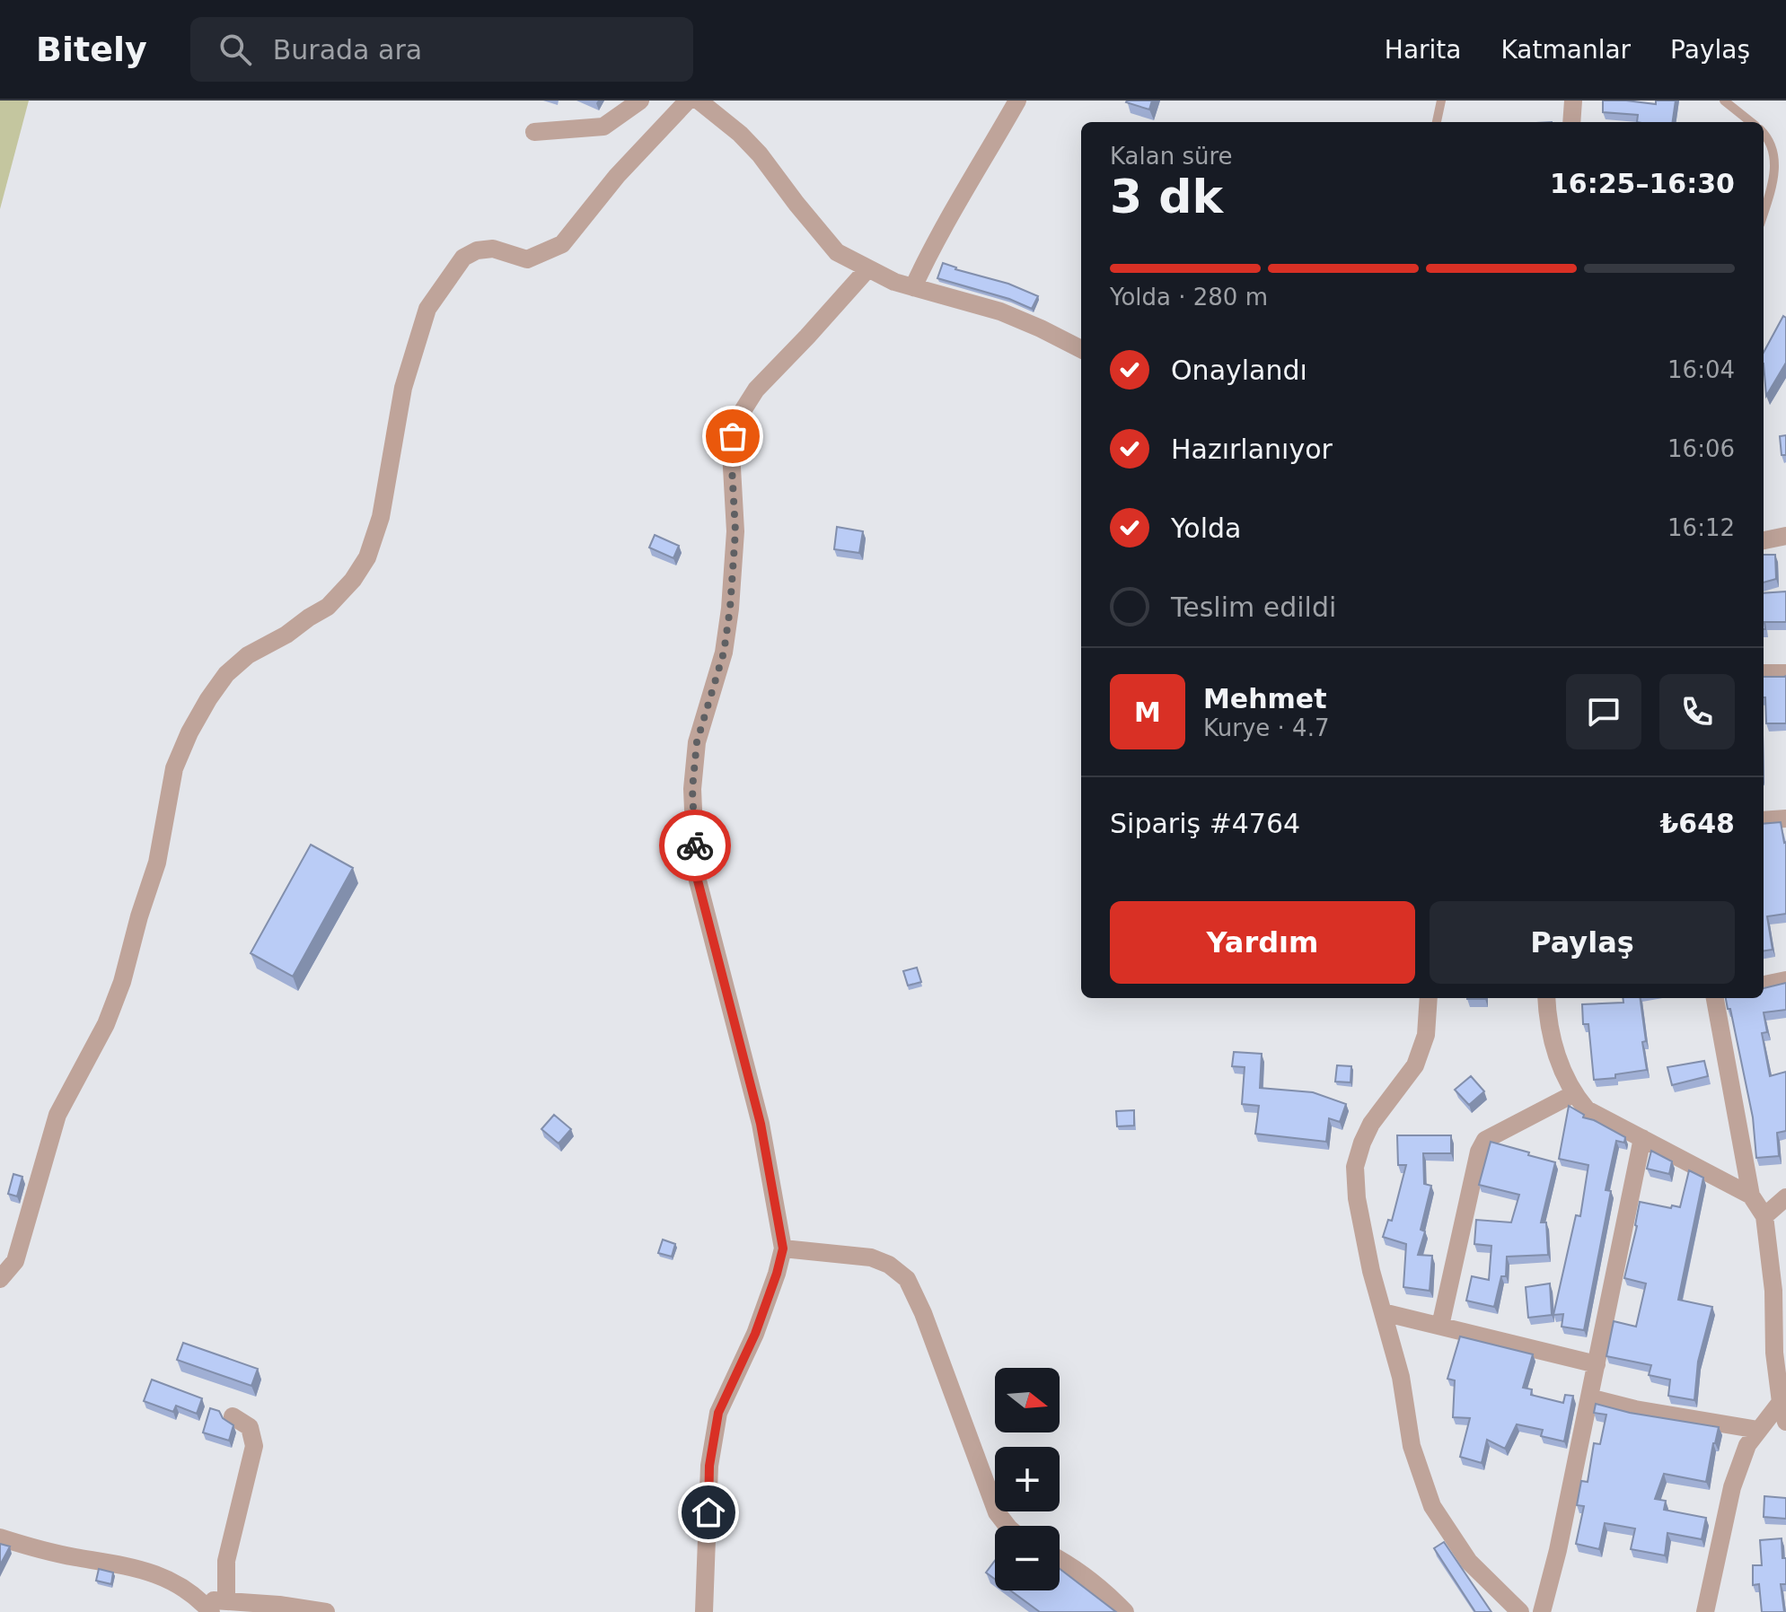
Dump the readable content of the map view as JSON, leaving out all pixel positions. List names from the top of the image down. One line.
{"north":"right","page":{"header":"Bitely","search":"Burada ara","nav":["Harita","Katmanlar","Paylaş"],"heading":["3 dk","Kalan süre","16:25–16:30"],"panel":["Mehmet","Kurye · 4.7","Sipariş #4764","₺648"],"bar":"Yolda · 280 m","list":[["Onaylandı","16:04"],["Hazırlanıyor","16:06"],["Yolda","16:12"],"Teslim edildi"],"round":"M","buttons":["Yardım","Paylaş"],"map_buttons":["+","−"]}}
